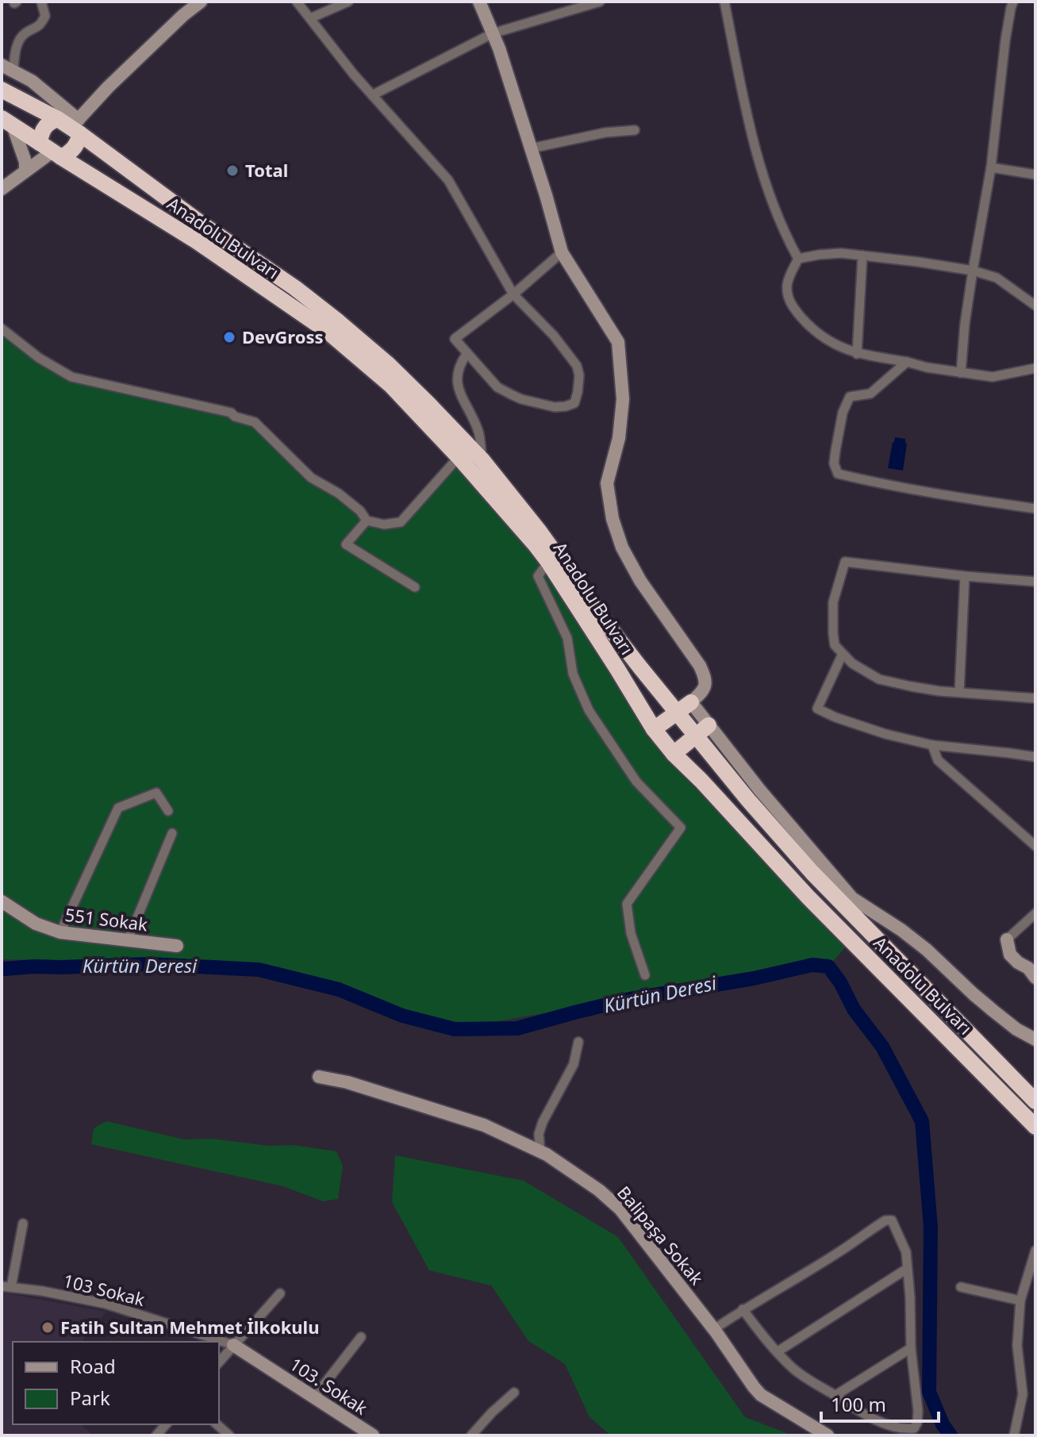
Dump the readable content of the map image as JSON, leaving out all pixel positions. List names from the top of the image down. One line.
{"streets":{"highway":["Anadolu Bulvarı"],"street":["551 Sokak","Balipaşa Sokak","103 Sokak","103. Sokak"]},"crossings":[["103 Sokak","103. Sokak"]],"water":["Kürtün Deresi"],"places":["Total","DevGross","Fatih Sultan Mehmet İlkokulu"],"legend":["Road","Park"],"scale_bar":"100 m"}
